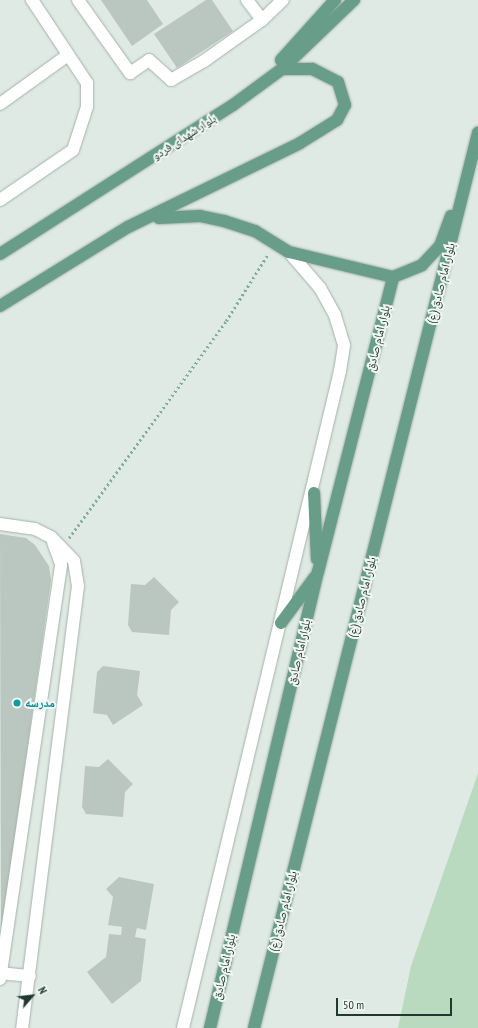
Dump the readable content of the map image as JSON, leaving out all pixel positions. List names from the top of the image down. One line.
{"streets":{"main road":["بلوار شهدای فردو","بلوار امام صادق (ع)","بلوار امام صادق"]},"places":["مدرسه"],"scale_bar":"50 m","north":"top right"}
